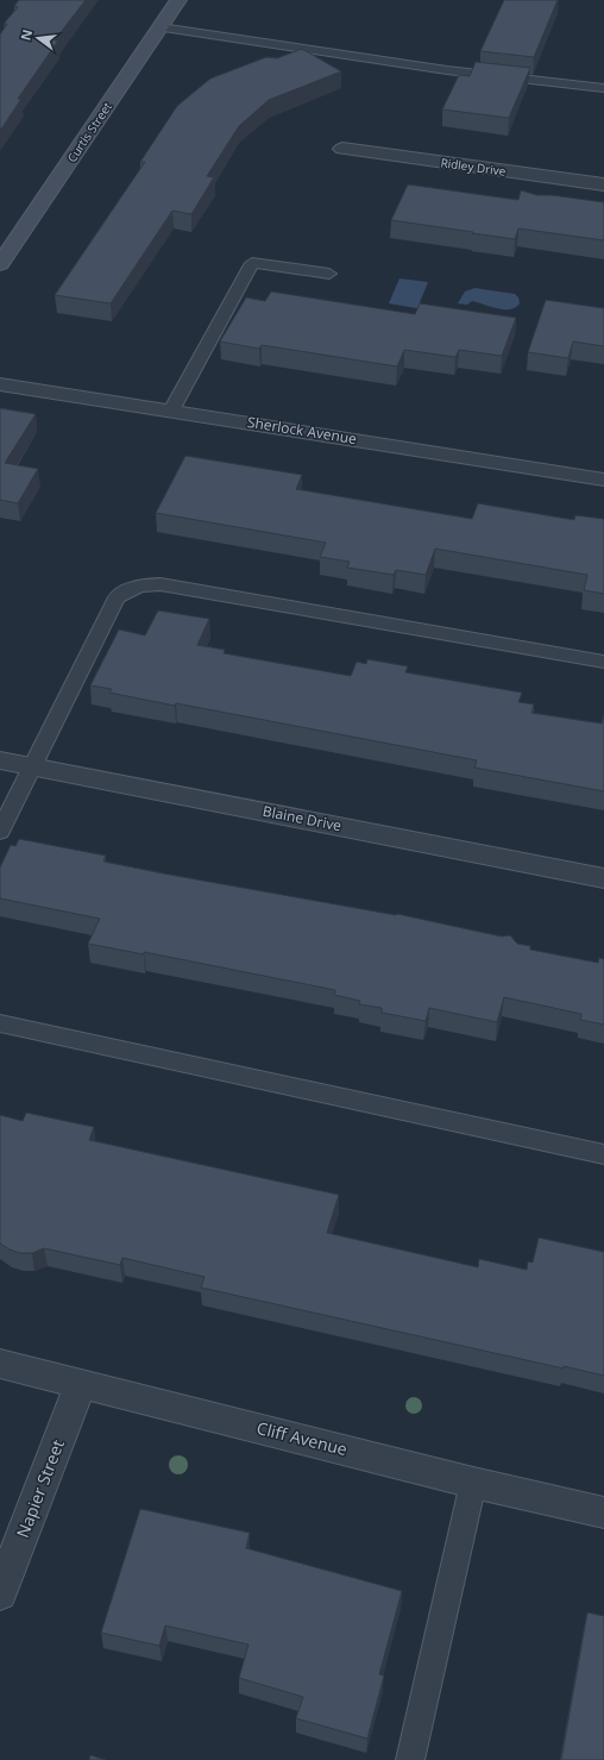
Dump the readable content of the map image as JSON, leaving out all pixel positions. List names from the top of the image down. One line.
{"streets":{"street":["Curtis Street","Ridley Drive","Sherlock Avenue","Blaine Drive","Cliff Avenue","Napier Street"]},"crossings":[["Cliff Avenue","Napier Street"]],"north":"left"}
